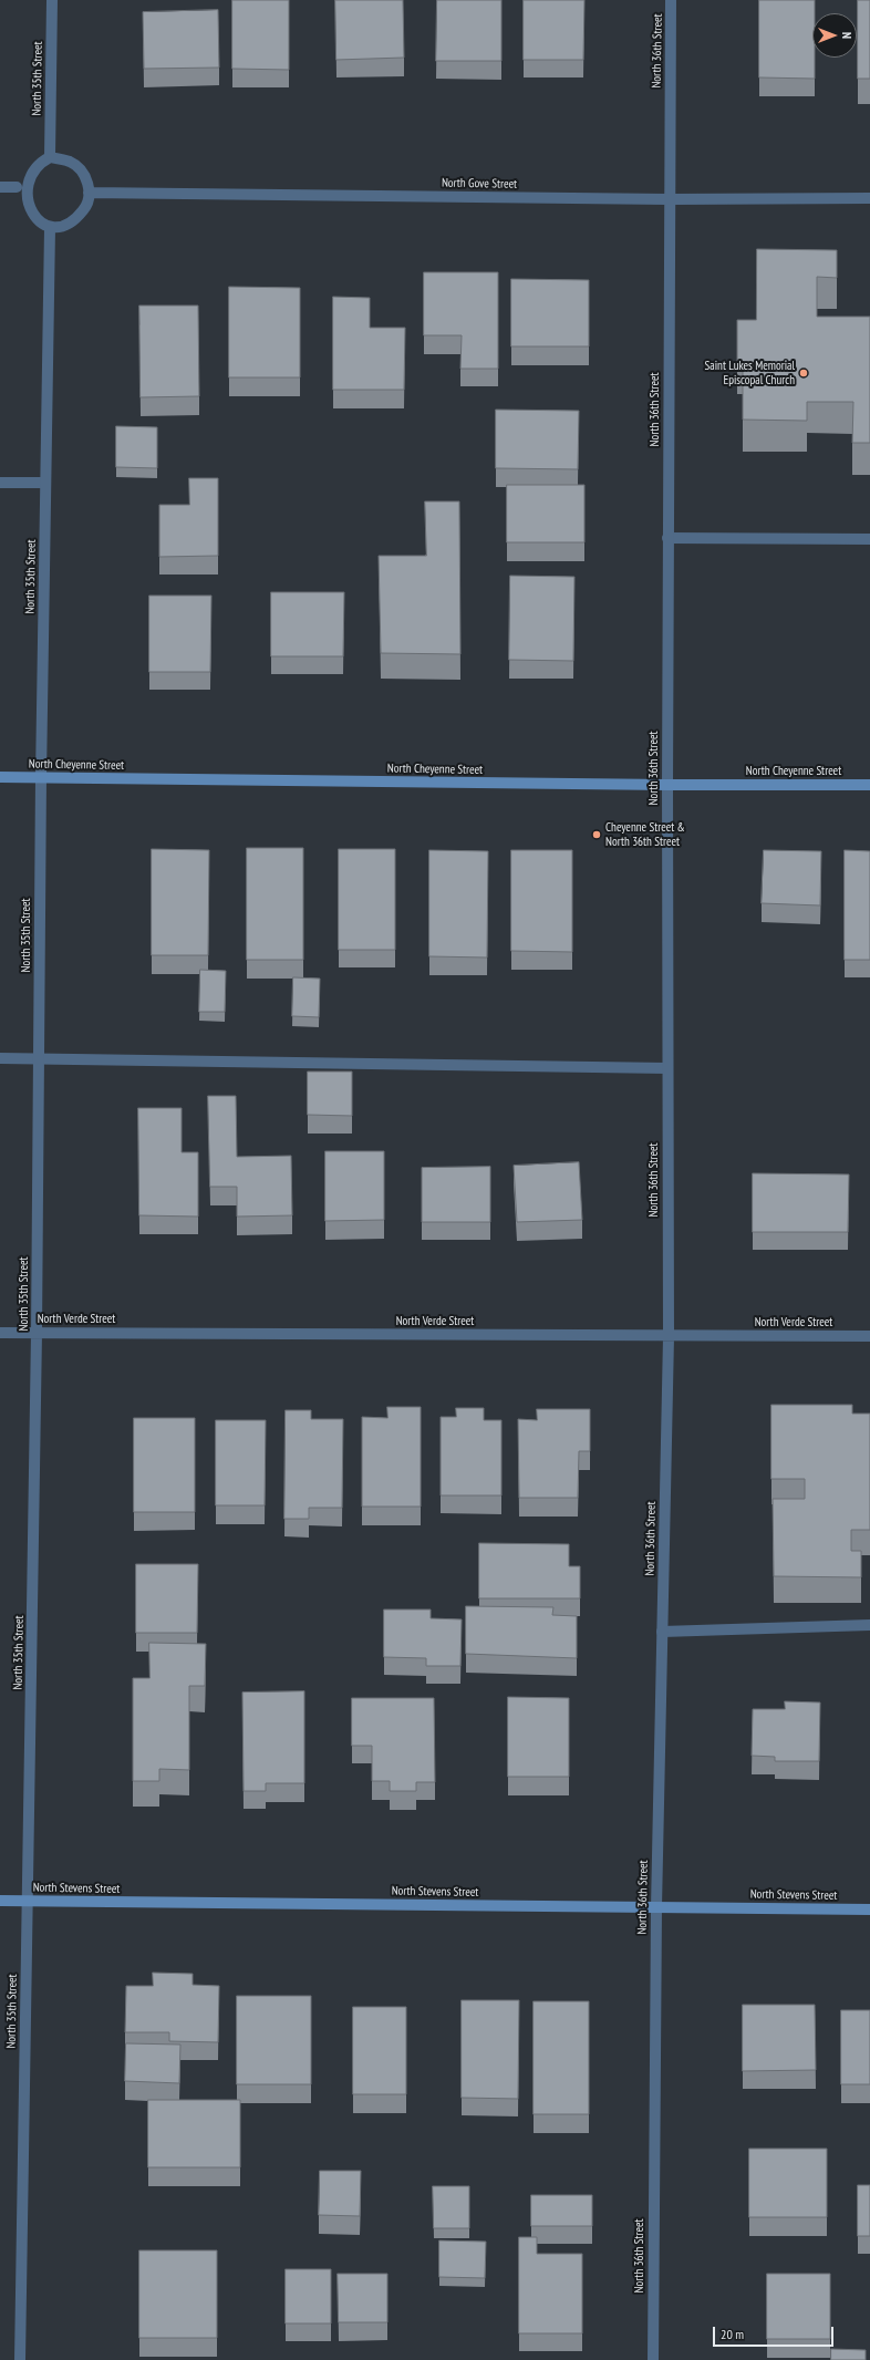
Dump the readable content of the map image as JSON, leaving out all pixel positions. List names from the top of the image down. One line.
{"streets":{"street":["North 36th Street","North 35th Street","North Gove Street","North Cheyenne Street","North Verde Street","North Stevens Street"]},"crossings":[["North 36th Street","North Gove Street"],["North 36th Street","North Cheyenne Street"],["North 36th Street","North Verde Street"],["North 36th Street","North Stevens Street"],["North 35th Street","North Gove Street"],["North 35th Street","North Cheyenne Street"],["North 35th Street","North Verde Street"],["North 35th Street","North Stevens Street"]],"places":["Saint Lukes Memorial Episcopal Church","Cheyenne Street & North 36th Street"],"scale_bar":"20 m","north":"right"}
